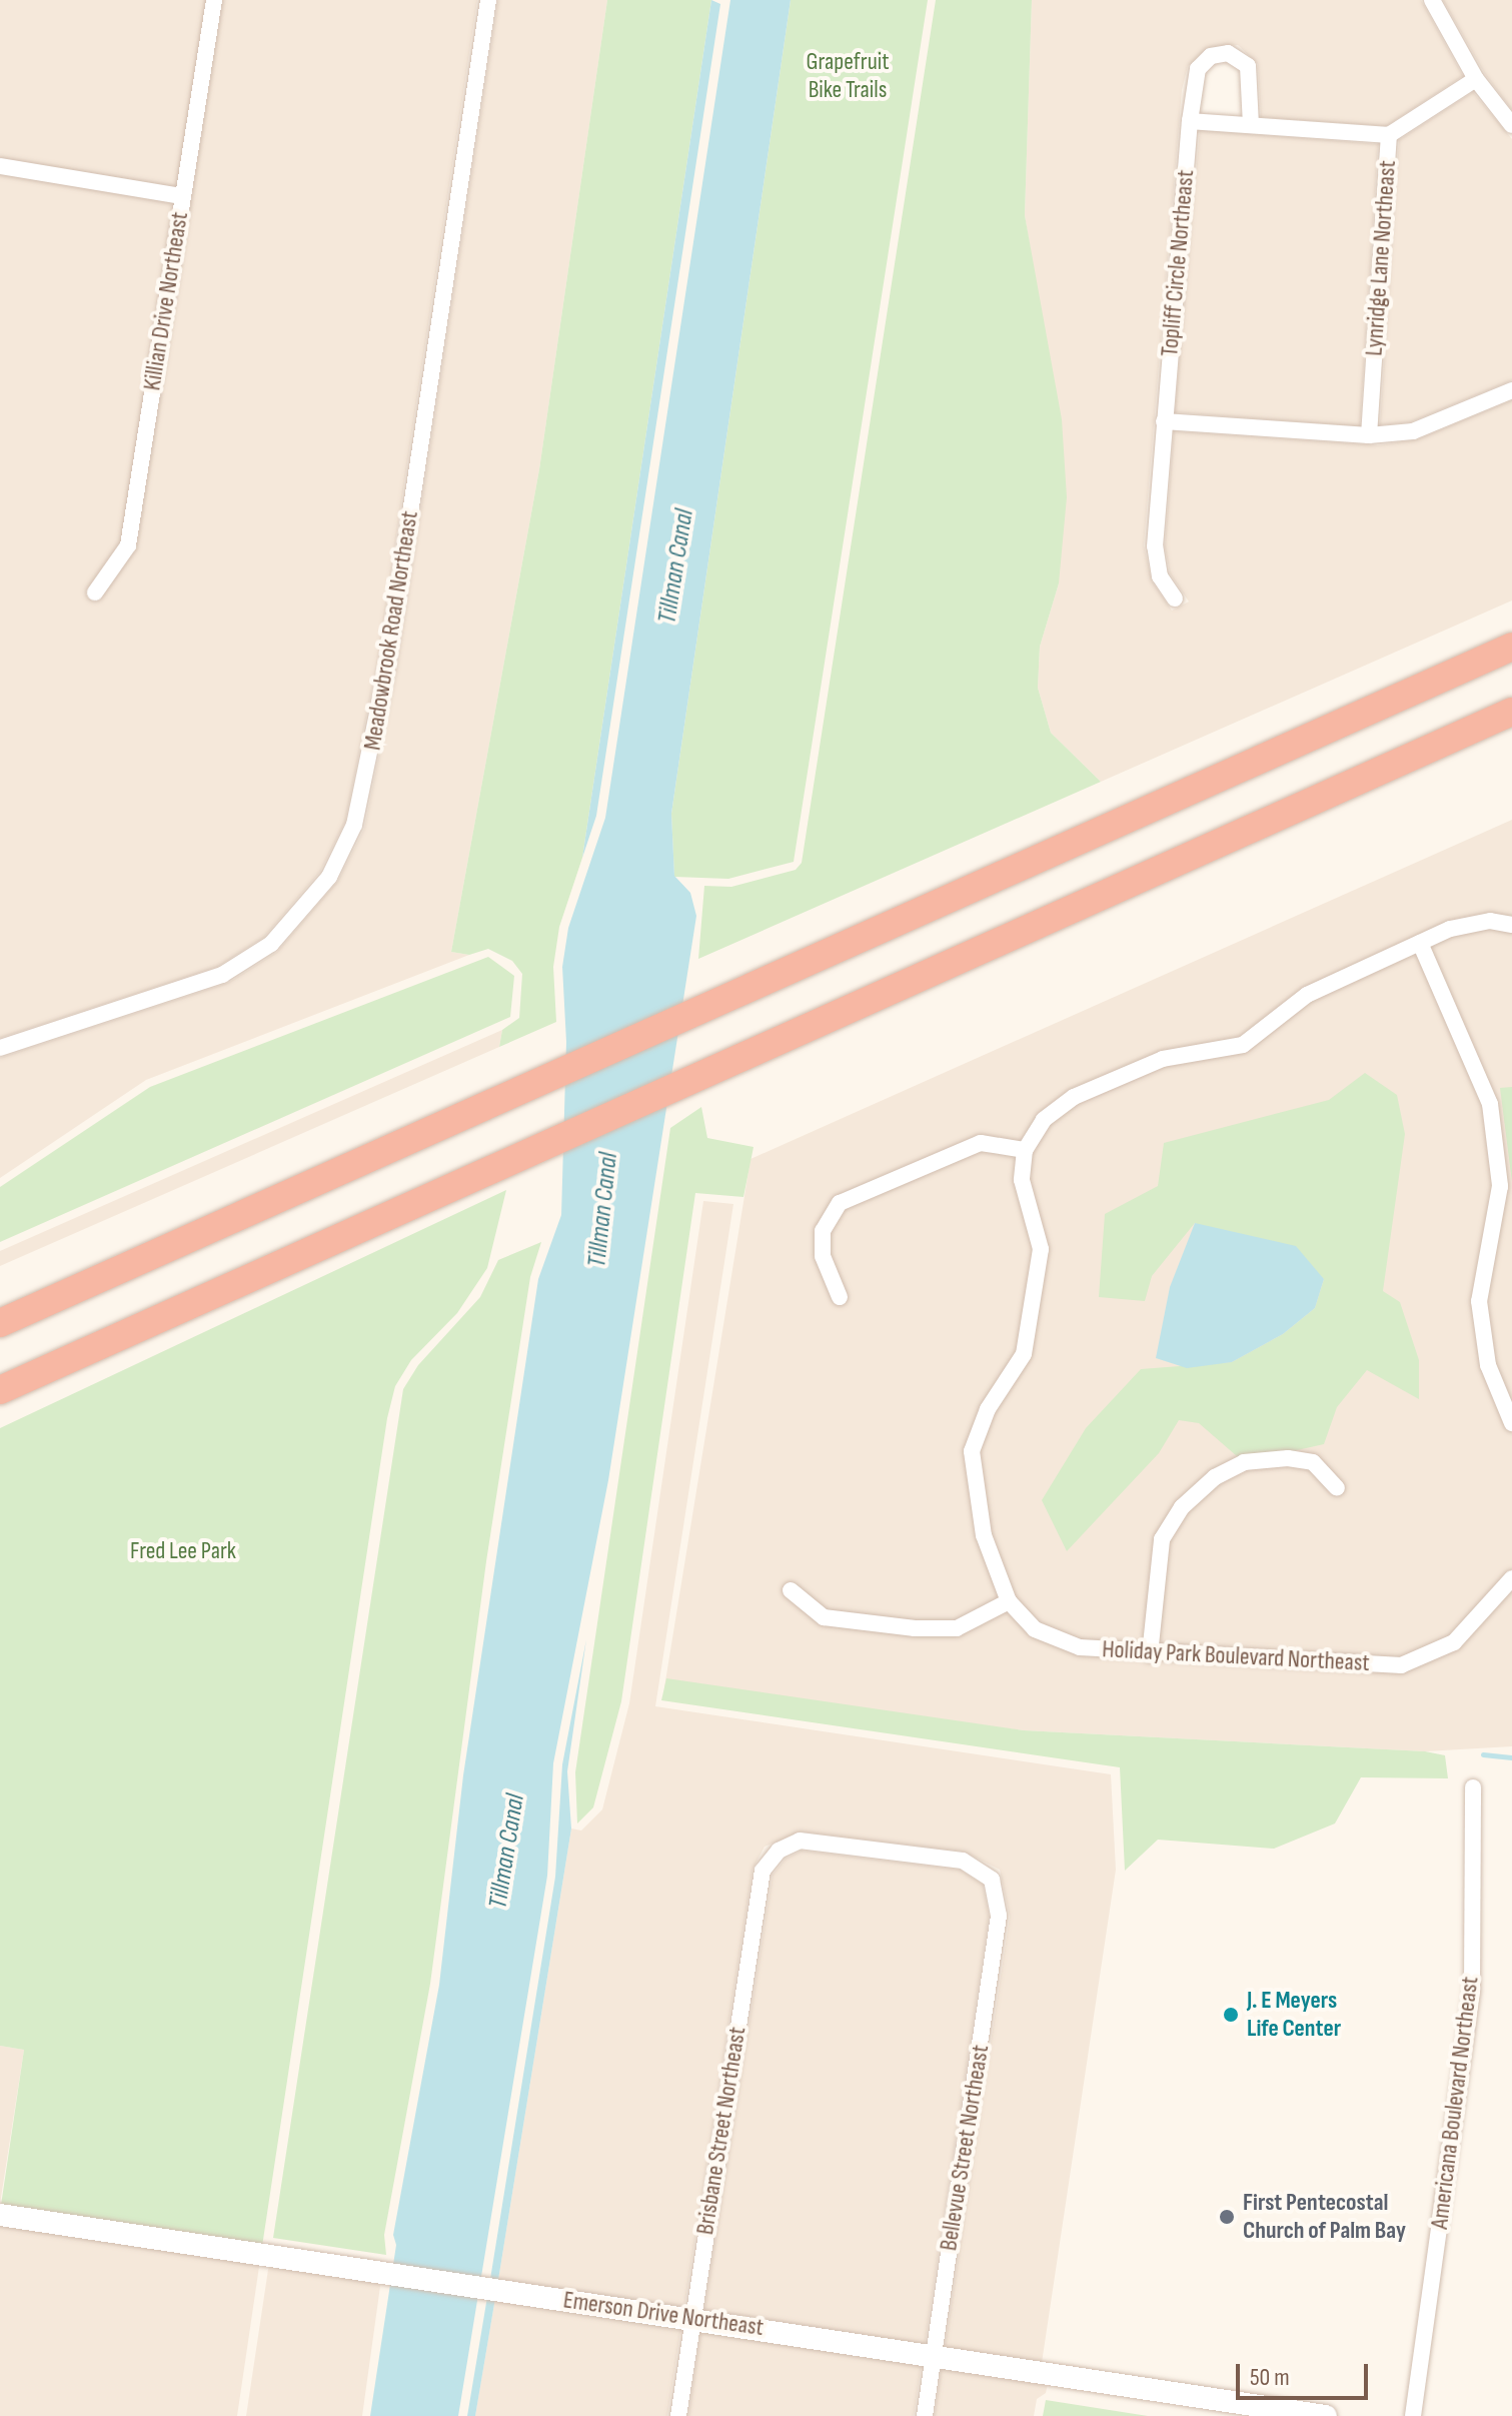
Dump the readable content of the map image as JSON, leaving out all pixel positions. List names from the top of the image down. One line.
{"streets":{"street":["Lynridge Lane Northeast","Topliff Circle Northeast","Killian Drive Northeast","Meadowbrook Road Northeast","Holiday Park Boulevard Northeast","Americana Boulevard Northeast","Brisbane Street Northeast","Bellevue Street Northeast","Emerson Drive Northeast"]},"crossings":[["Brisbane Street Northeast","Bellevue Street Northeast"],["Brisbane Street Northeast","Emerson Drive Northeast"],["Bellevue Street Northeast","Emerson Drive Northeast"]],"water":["Tillman Canal"],"parks":["Grapefruit Bike Trails","Fred Lee Park"],"places":["J. E Meyers Life Center","First Pentecostal Church of Palm Bay"],"scale_bar":"50 m"}
